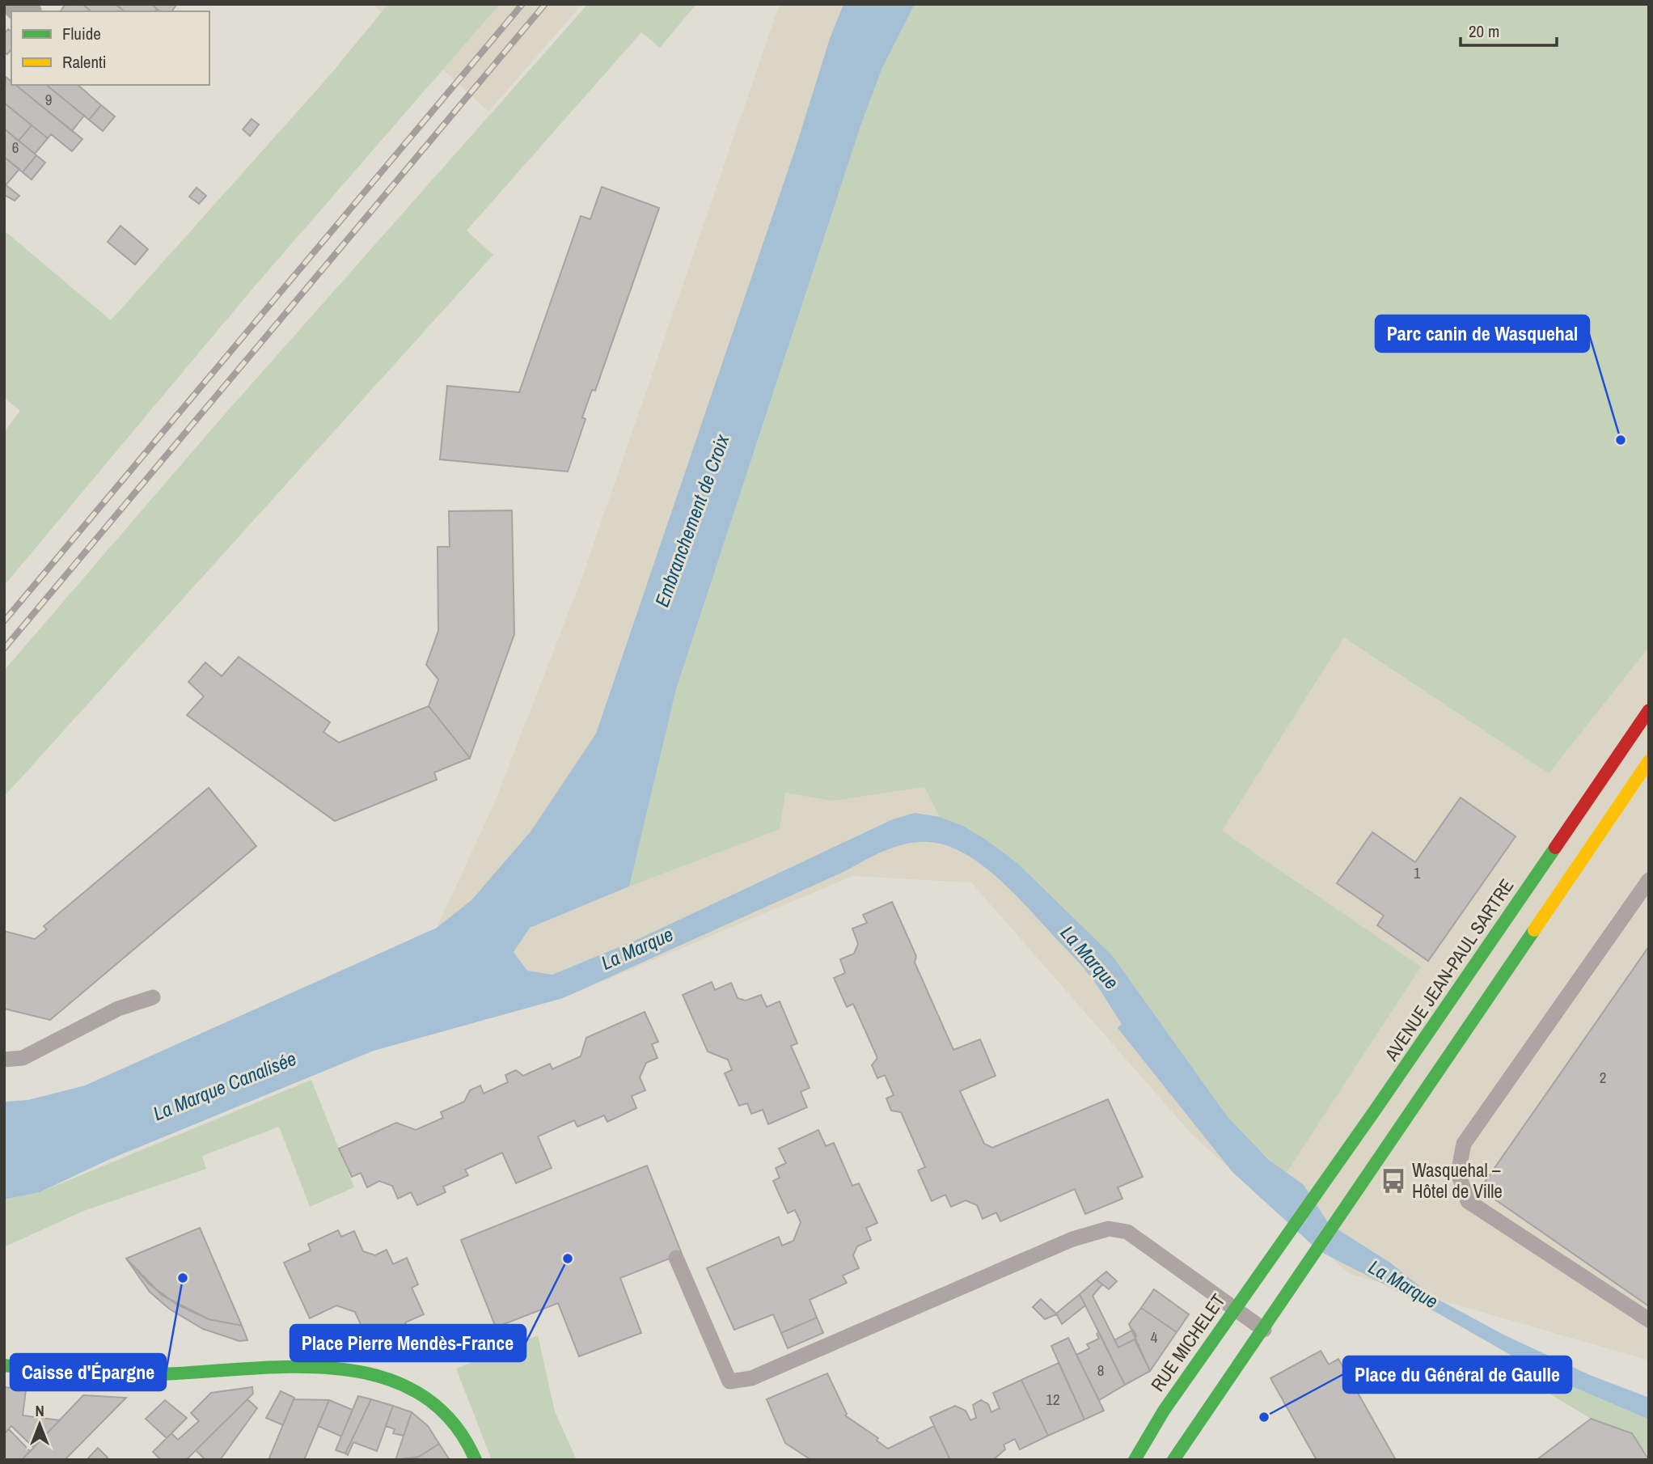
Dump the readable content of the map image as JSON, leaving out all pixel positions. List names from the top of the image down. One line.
{"streets":{"street":["AVENUE JEAN-PAUL SARTRE","RUE MICHELET"]},"crossings":[["AVENUE JEAN-PAUL SARTRE","RUE MICHELET"]],"water":["Embranchement de Croix","La Marque","La Marque Canalisée"],"places":{"other":["Parc canin de Wasquehal","Place Pierre Mendès-France","Caisse d'Épargne","Place du Général de Gaulle"],"bus stop":["Wasquehal – Hôtel de Ville"]},"house_numbers":["9","6","1","2","4","8","12"],"legend":["Fluide","Ralenti"],"scale_bar":"20 m","north":"top"}
